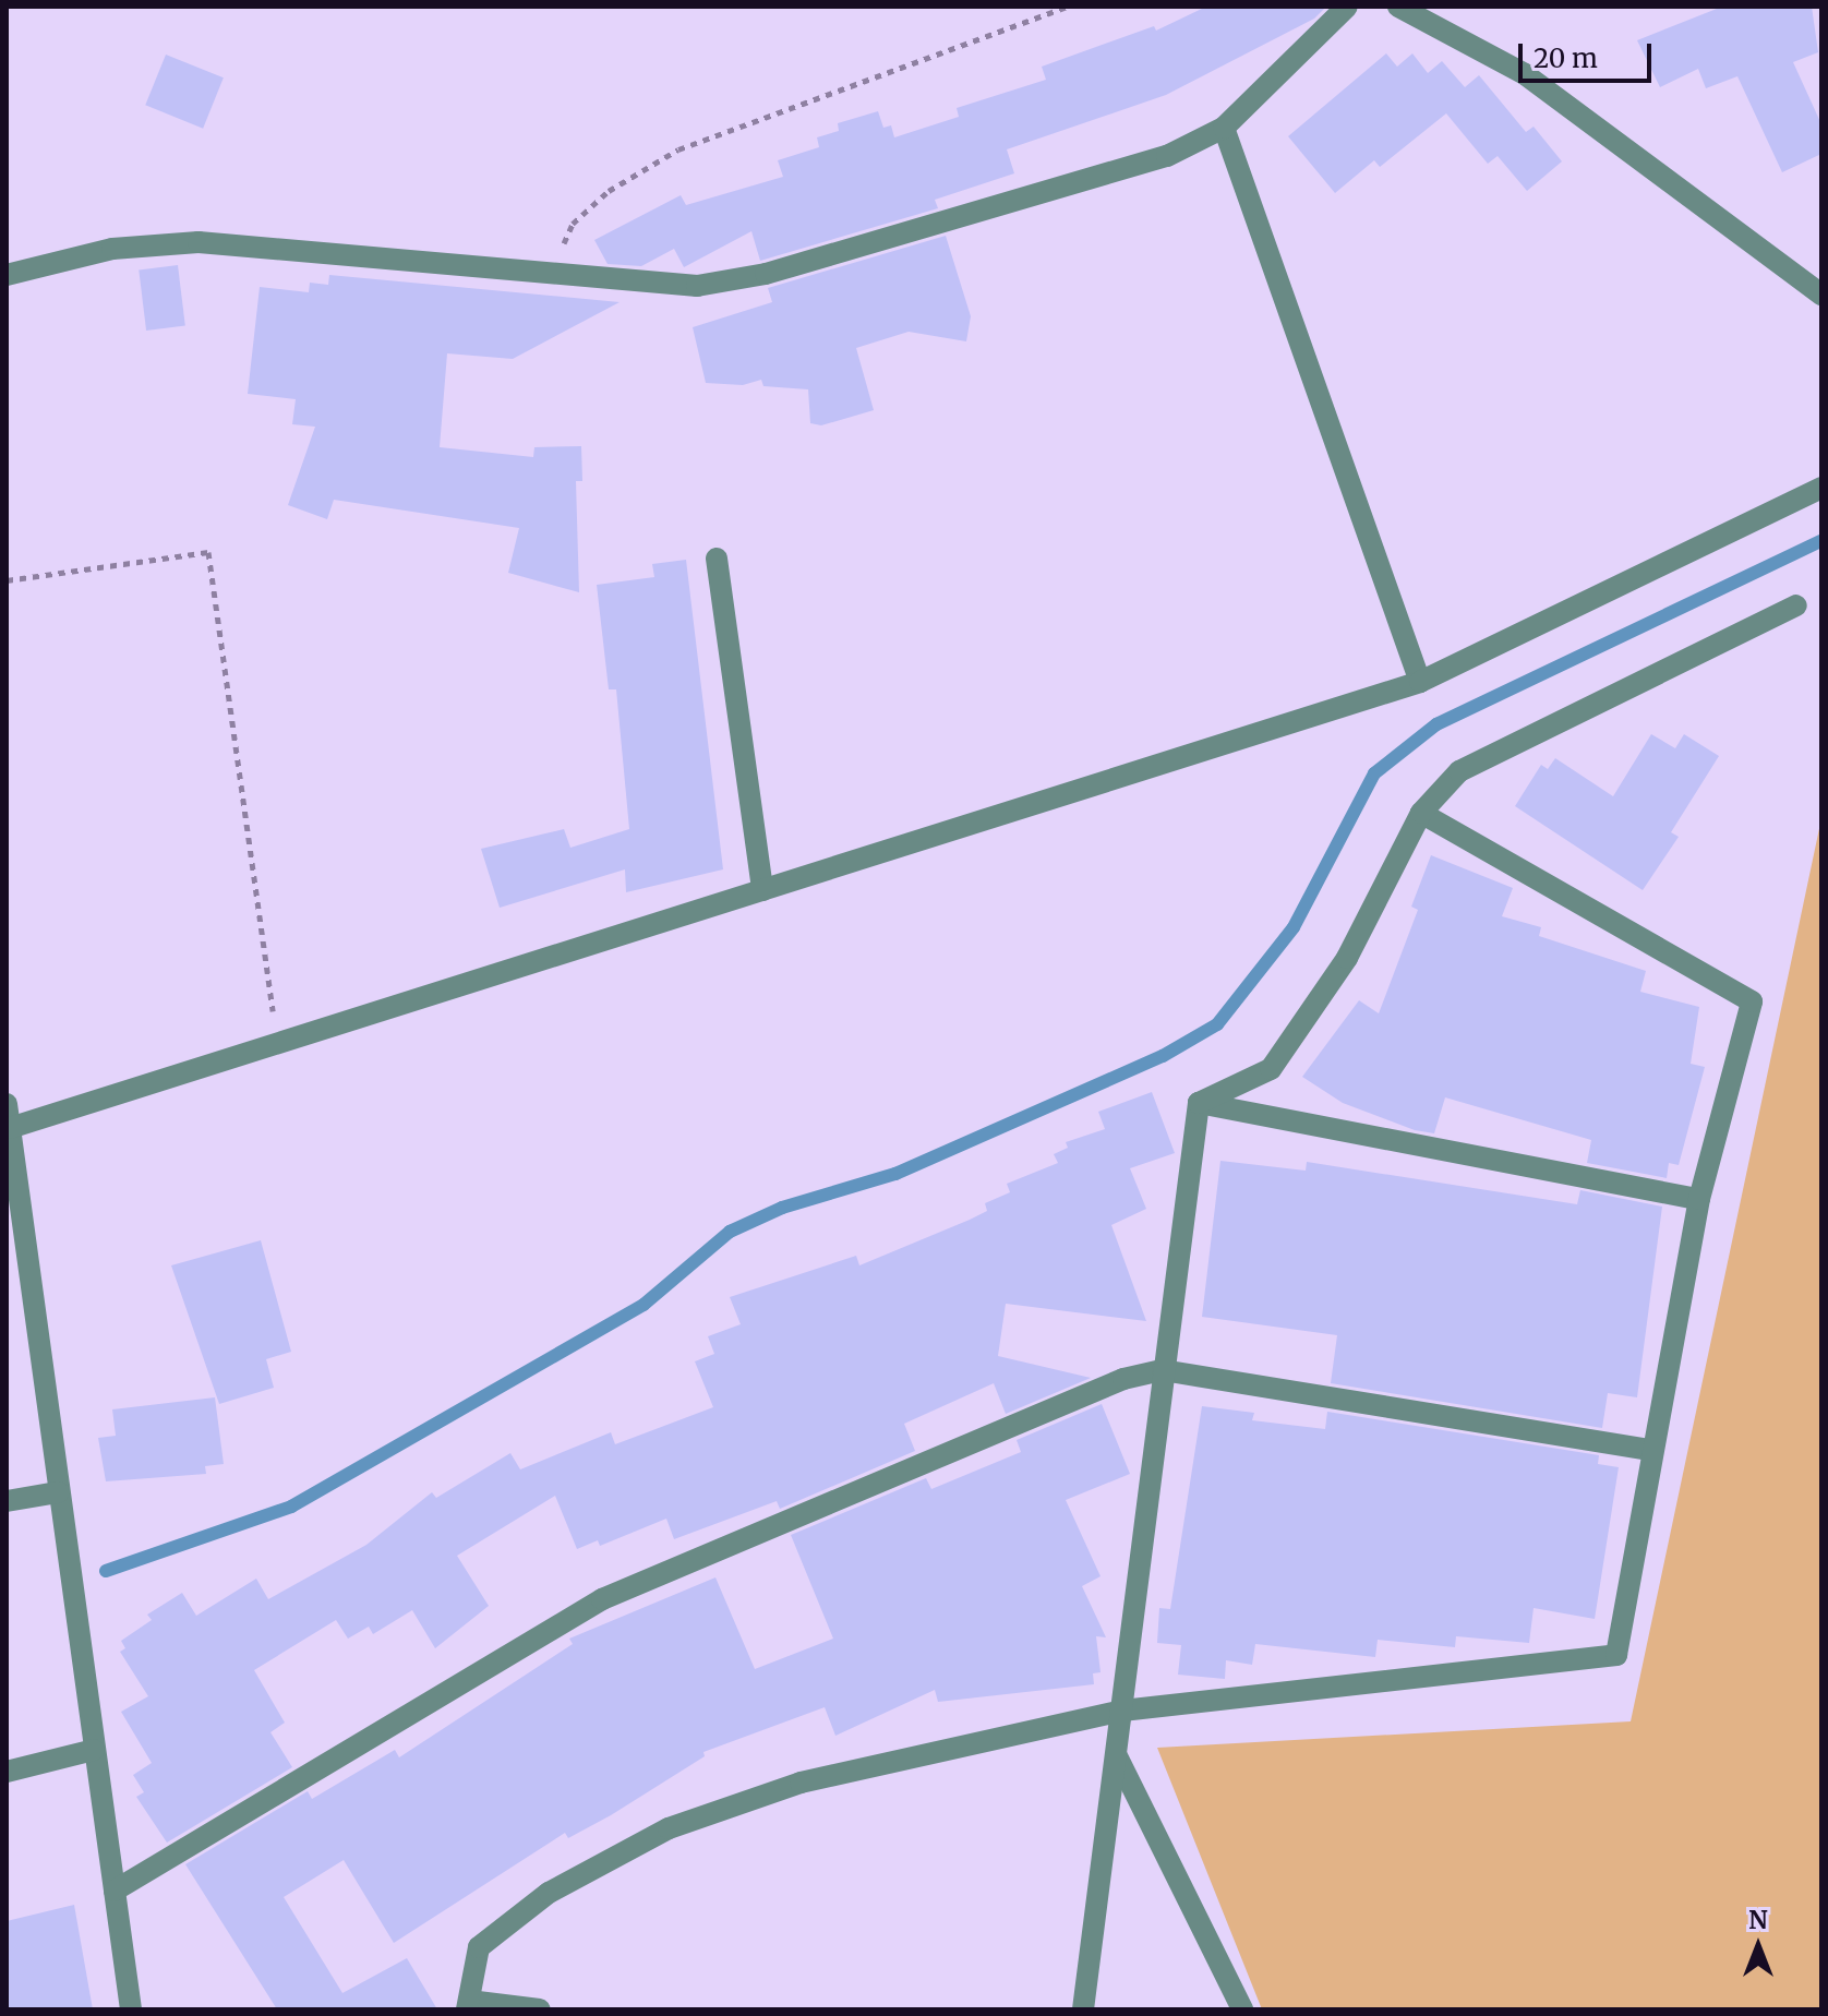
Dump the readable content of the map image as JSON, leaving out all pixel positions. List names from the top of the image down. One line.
{"scale_bar":"20 m","north":"top"}
